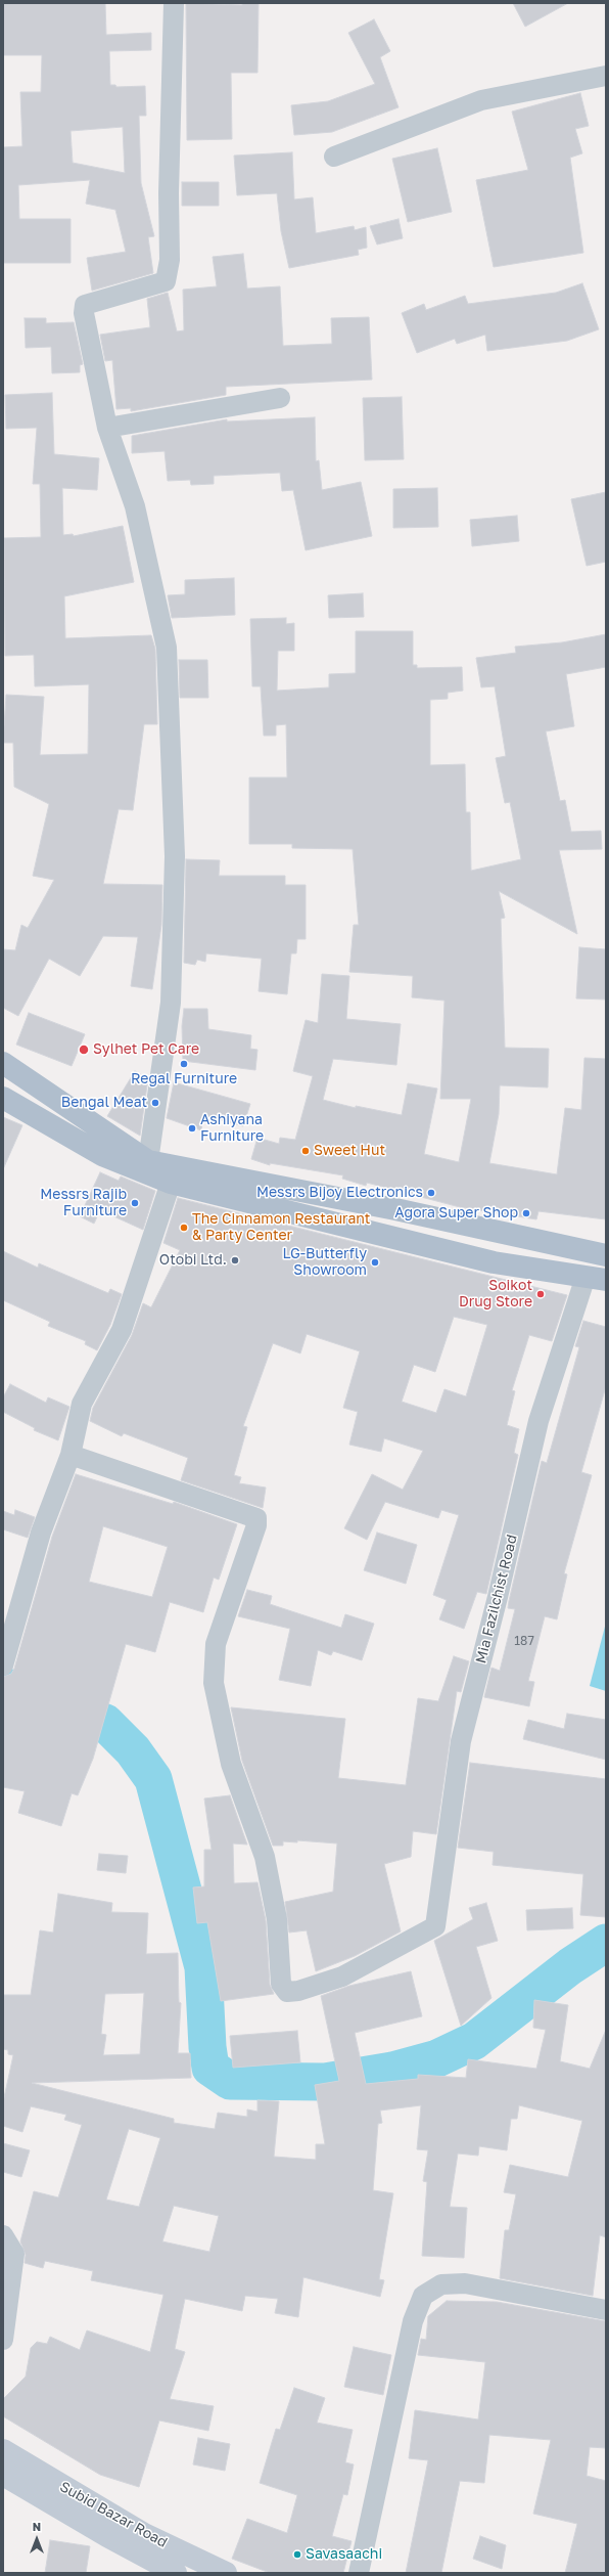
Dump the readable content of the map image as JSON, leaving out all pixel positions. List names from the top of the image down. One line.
{"streets":{"main road":["Subid Bazar Road"],"street":["Mia Fazilchist Road"]},"places":["Sylhet Pet Care","Regal Furniture","Bengal Meat","Ashiyana Furniture","Sweet Hut","Messrs Bijoy Electronics","Messrs Rajib Furniture","Agora Super Shop","The Cinnamon Restaurant & Party Center","Otobi Ltd.","LG-Butterfly Showroom","Soikot Drug Store","Savasaachi"],"house_numbers":["187"],"north":"top"}
